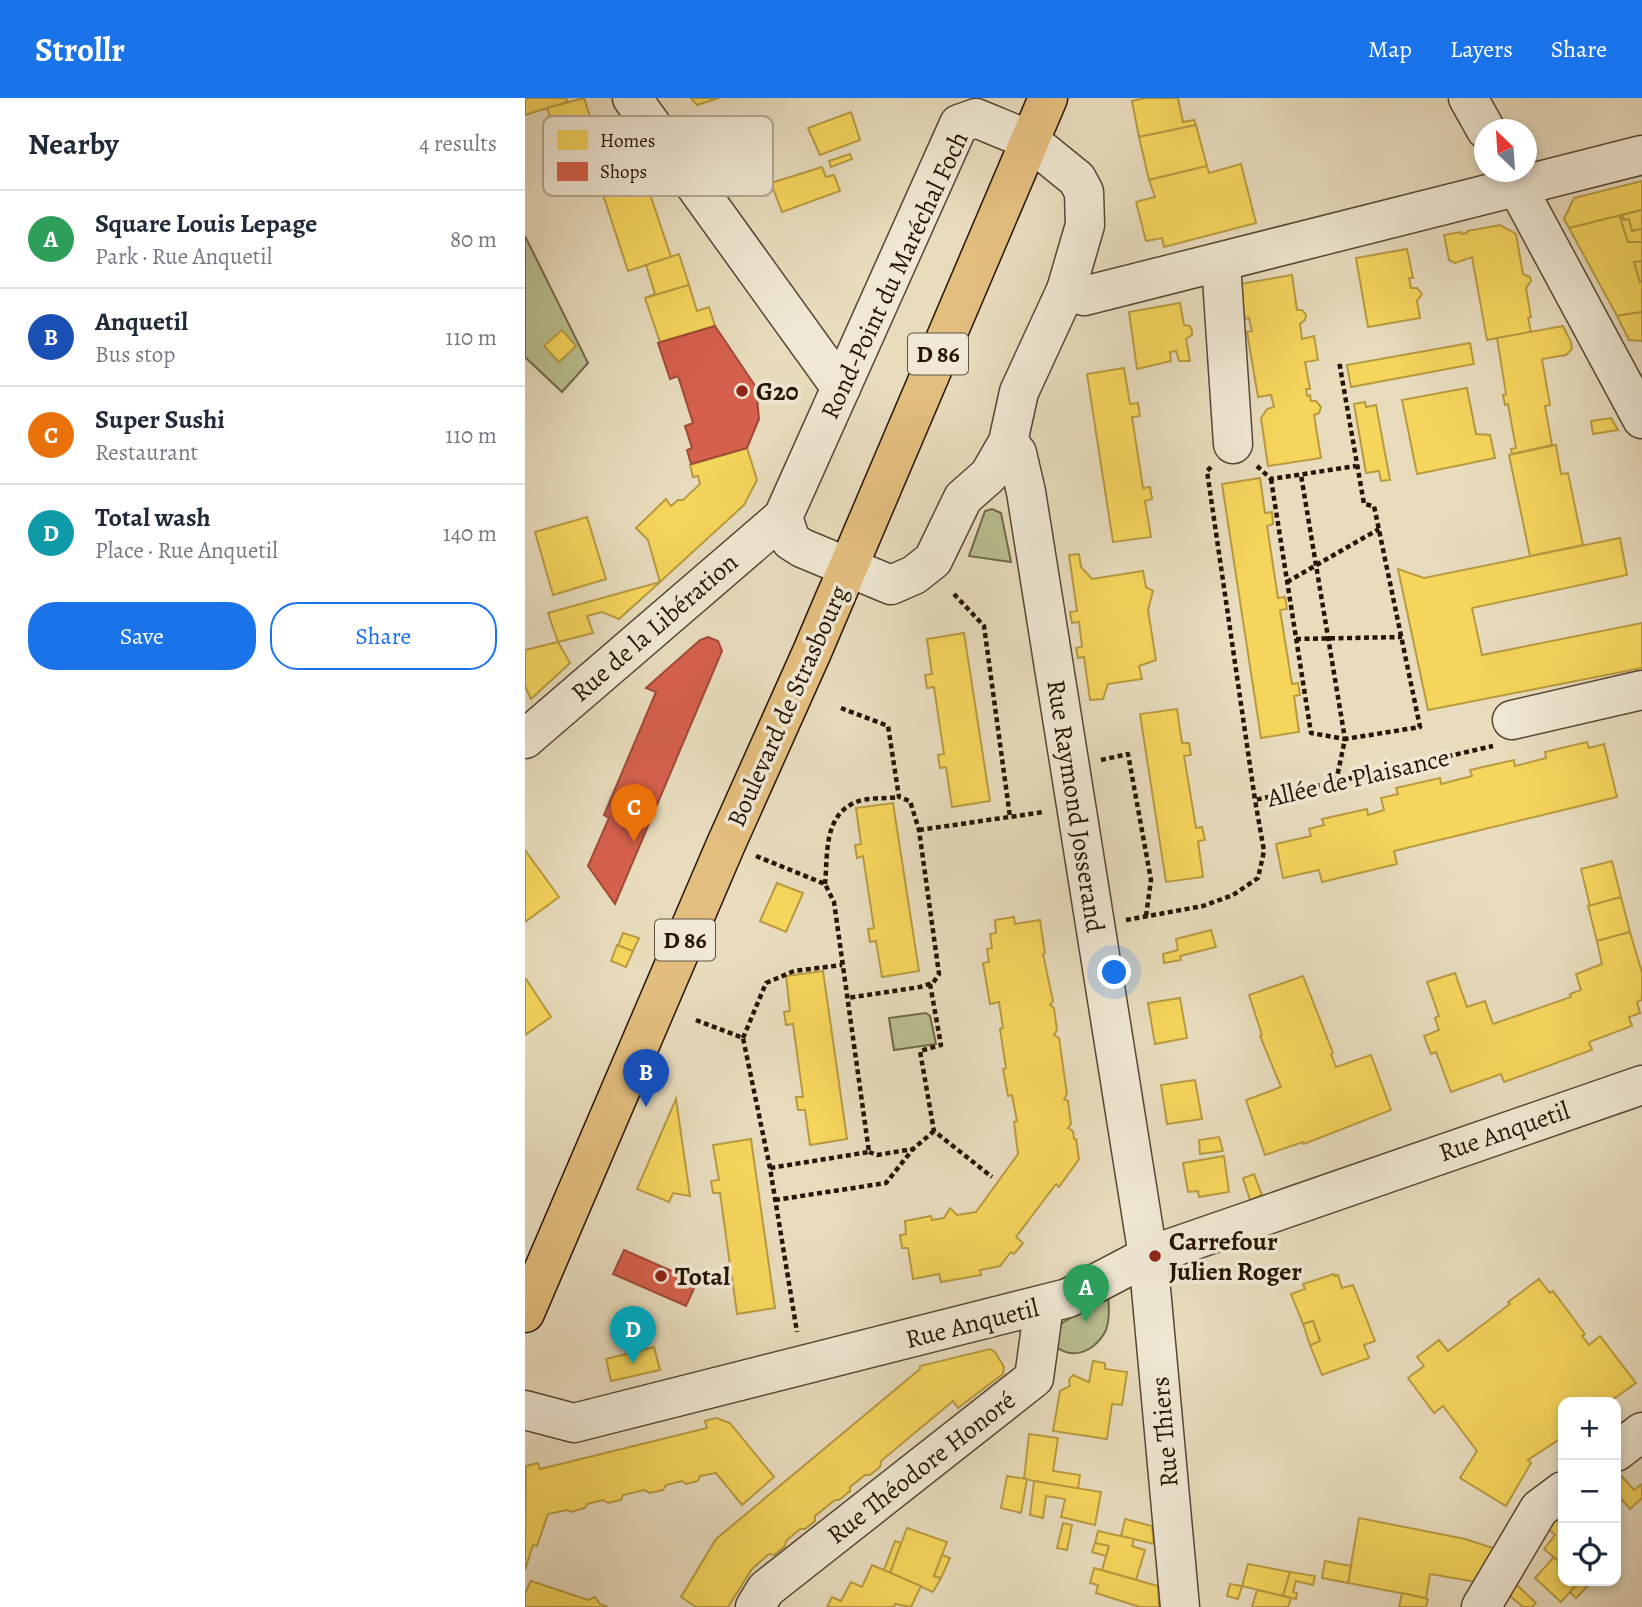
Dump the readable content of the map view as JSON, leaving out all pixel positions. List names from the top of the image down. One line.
{"streets":{"main road":["D 86","Boulevard de Strasbourg"],"street":["Rond-Point du Maréchal Foch","Rue de la Libération","Rue Raymond Josserand","Rue Anquetil","Rue Thiers","Rue Théodore Honoré"],"path":["Allée de Plaisance"]},"crossings":[["Rond-Point du Maréchal Foch","Rue de la Libération"],["Rond-Point du Maréchal Foch","Boulevard de Strasbourg"],["Rond-Point du Maréchal Foch","Rue Raymond Josserand"],["Rue Raymond Josserand","Rue Anquetil"],["Rue Raymond Josserand","Rue Thiers"],["Rue Anquetil","Rue Thiers"],["Rue Anquetil","Rue Théodore Honoré"]],"places":["G20","Carrefour Julien Roger","Total"],"legend":["Homes","Shops"],"north":"top left","page":{"header":"Strollr","nav":["Map","Layers","Share"],"heading":["Nearby","4 results"],"list":[{"mark":"A","name":"Square Louis Lepage","note":"Park · Rue Anquetil","value":"80 m"},{"mark":"B","name":"Anquetil","note":"Bus stop","value":"110 m"},{"mark":"C","name":"Super Sushi","note":"Restaurant","value":"110 m"},{"mark":"D","name":"Total wash","note":"Place · Rue Anquetil","value":"140 m"}],"buttons":["Save","Share"],"pins":["C","B","A","D"],"map_buttons":["+","−"]}}
